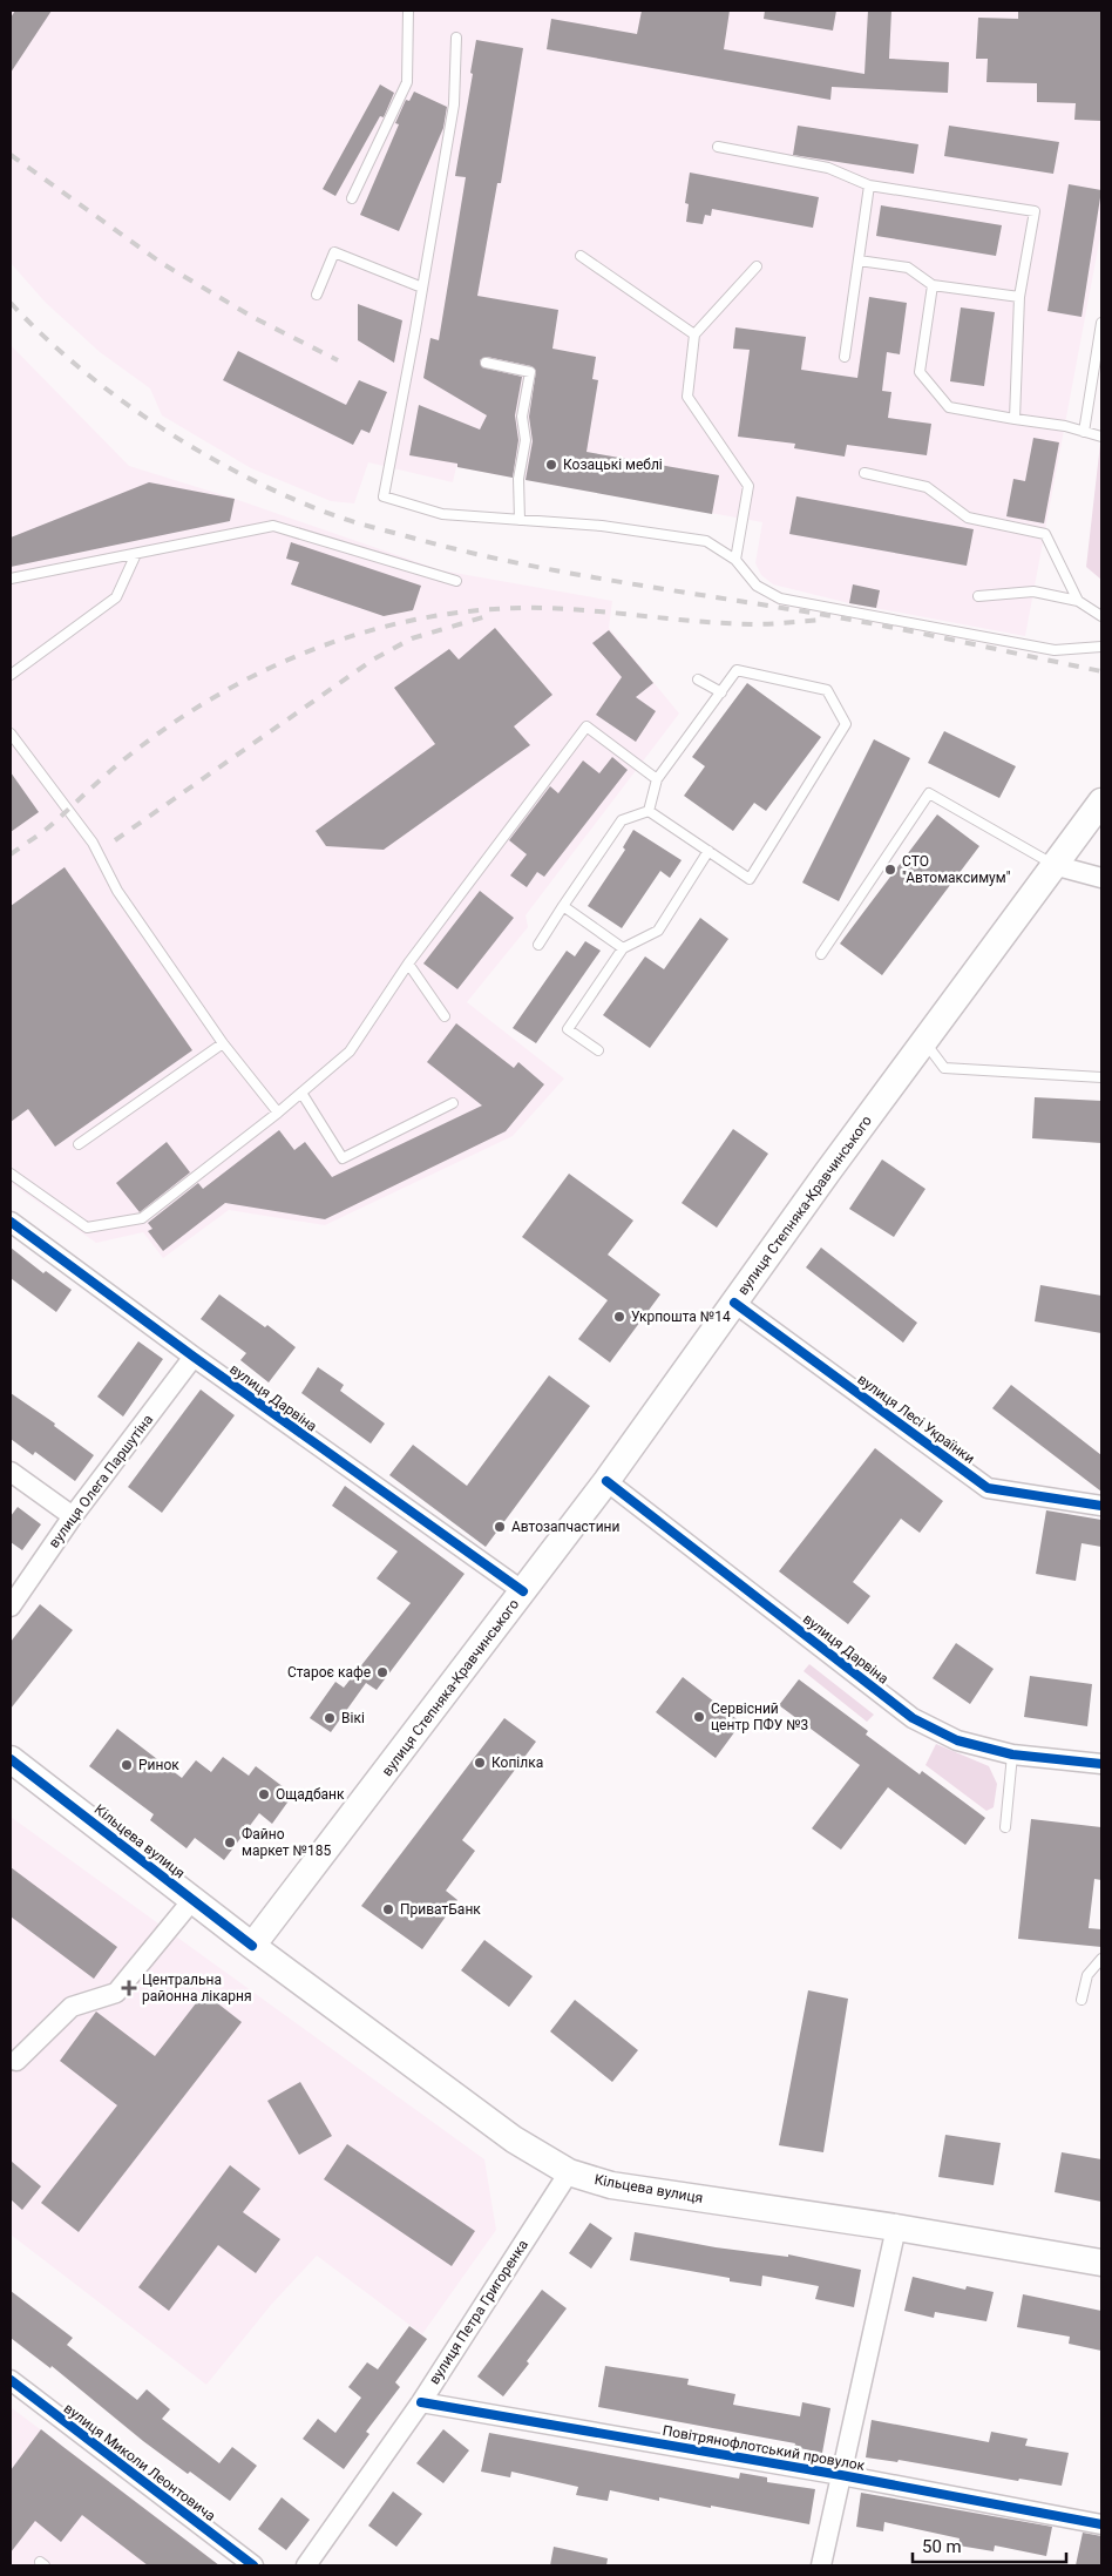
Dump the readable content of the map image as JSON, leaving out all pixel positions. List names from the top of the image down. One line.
{"streets":{"main road":["вулиця Степняка-Кравчинського","Кільцева вулиця"],"street":["вулиця Дарвіна","вулиця Лесі Українки","вулиця Олега Паршутіна","вулиця Петра Григоренка","Повітрянофлотський провулок","вулиця Миколи Леонтовича"]},"crossings":[["вулиця Степняка-Кравчинського","вулиця Дарвіна"],["вулиця Степняка-Кравчинського","вулиця Лесі Українки"],["вулиця Степняка-Кравчинського","Кільцева вулиця"],["вулиця Дарвіна","вулиця Олега Паршутіна"],["Кільцева вулиця","вулиця Петра Григоренка"],["вулиця Петра Григоренка","Повітрянофлотський провулок"]],"places":{"other":["Козацькі меблі","СТО \"Автомаксимум\"","Укрпошта №14","Автозапчастини","Староє кафе","Сервісний центр ПФУ №3","Вікі","Копілка","Ринок","Ощадбанк","Файно маркет №185","ПриватБанк"],"health":["Центральна районна лікарня"]},"scale_bar":"50 m"}
